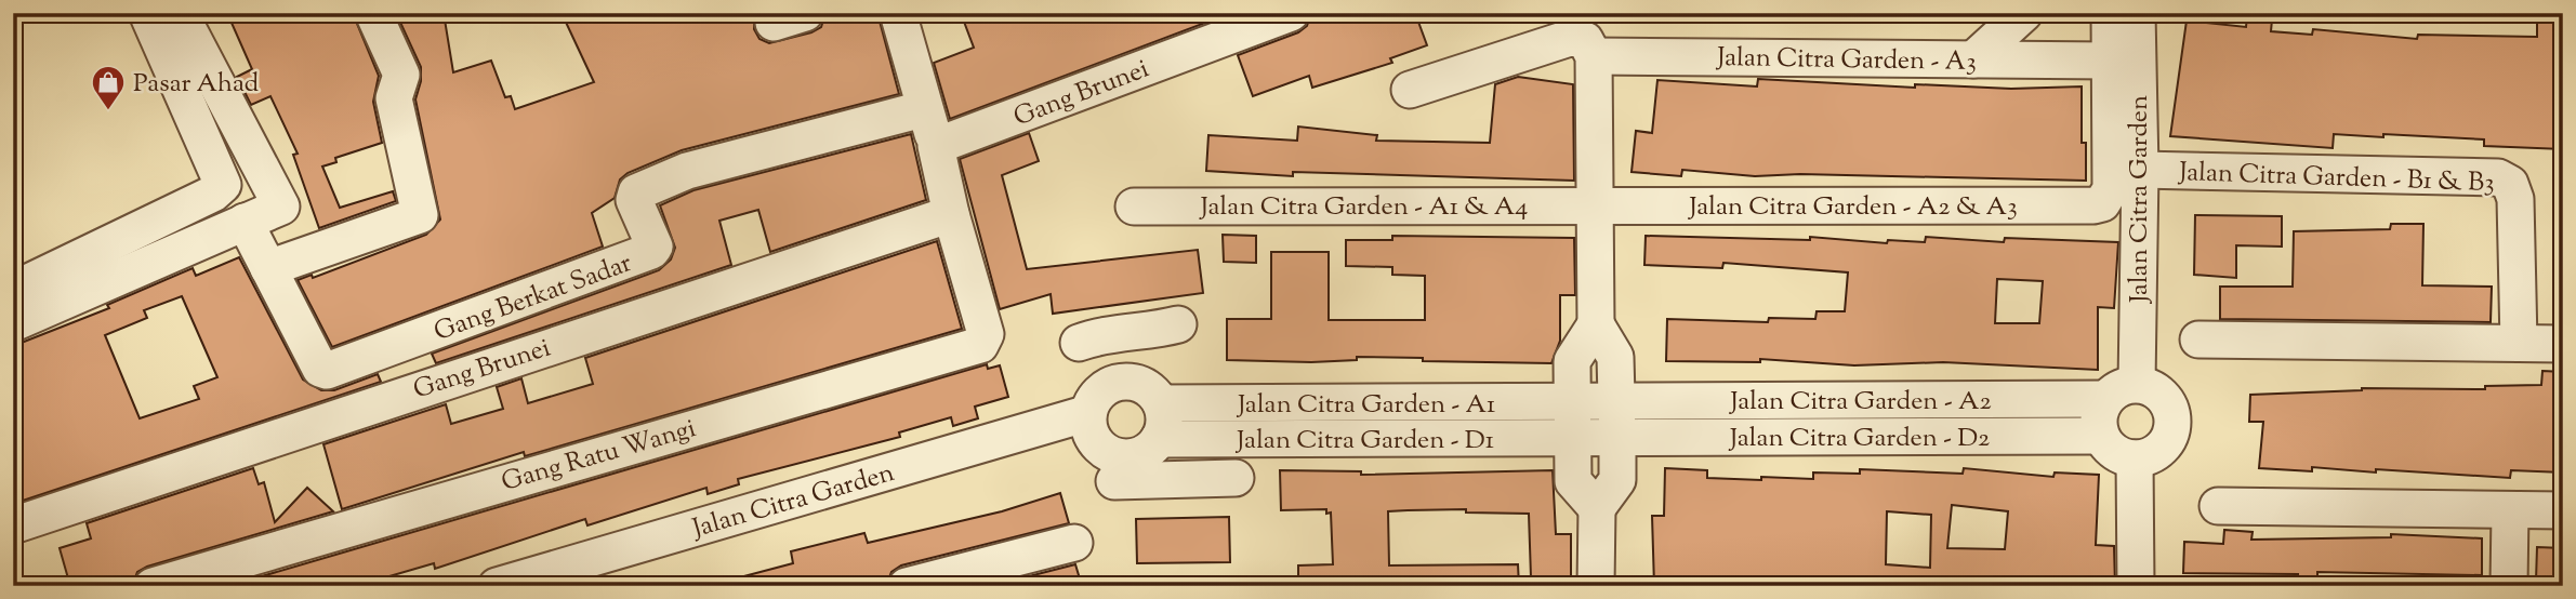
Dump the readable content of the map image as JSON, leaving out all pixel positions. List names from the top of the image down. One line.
{"streets":{"street":["Jalan Citra Garden - A3","Gang Brunei","Jalan Citra Garden - B1 & B3","Jalan Citra Garden","Jalan Citra Garden - A1 & A4","Jalan Citra Garden - A2 & A3","Gang Berkat Sadar","Jalan Citra Garden - A2","Jalan Citra Garden - A1","Jalan Citra Garden - D2","Jalan Citra Garden - D1","Gang Ratu Wangi"]},"crossings":[["Jalan Citra Garden - A3","Jalan Citra Garden"],["Gang Brunei","Gang Ratu Wangi"],["Jalan Citra Garden - B1 & B3","Jalan Citra Garden"],["Jalan Citra Garden","Jalan Citra Garden - A2 & A3"],["Jalan Citra Garden","Jalan Citra Garden - A2"],["Jalan Citra Garden","Jalan Citra Garden - A1"],["Jalan Citra Garden","Jalan Citra Garden - D2"],["Jalan Citra Garden","Jalan Citra Garden - D1"],["Jalan Citra Garden - A1 & A4","Jalan Citra Garden - A2 & A3"],["Jalan Citra Garden - A2","Jalan Citra Garden - A1"],["Jalan Citra Garden - A2","Jalan Citra Garden - D2"],["Jalan Citra Garden - A1","Jalan Citra Garden - D1"],["Jalan Citra Garden - D2","Jalan Citra Garden - D1"]],"places":{"shop":["Pasar Ahad"]}}
